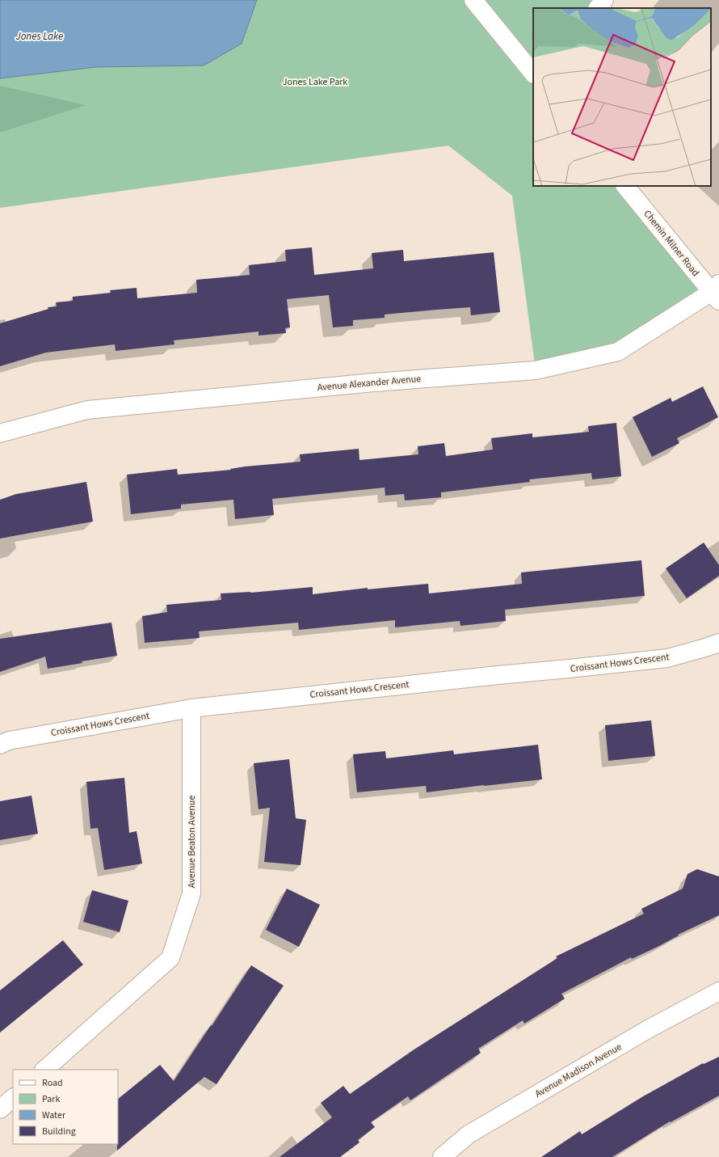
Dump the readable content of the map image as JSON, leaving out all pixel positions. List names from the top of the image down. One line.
{"streets":{"street":["Chemin Milner Road","Avenue Alexander Avenue","Croissant Hows Crescent","Avenue Beaton Avenue","Avenue Madison Avenue"]},"crossings":[["Chemin Milner Road","Avenue Alexander Avenue"],["Croissant Hows Crescent","Avenue Beaton Avenue"]],"water":["Jones Lake"],"parks":["Jones Lake Park"],"legend":["Road","Park","Water","Building"]}
